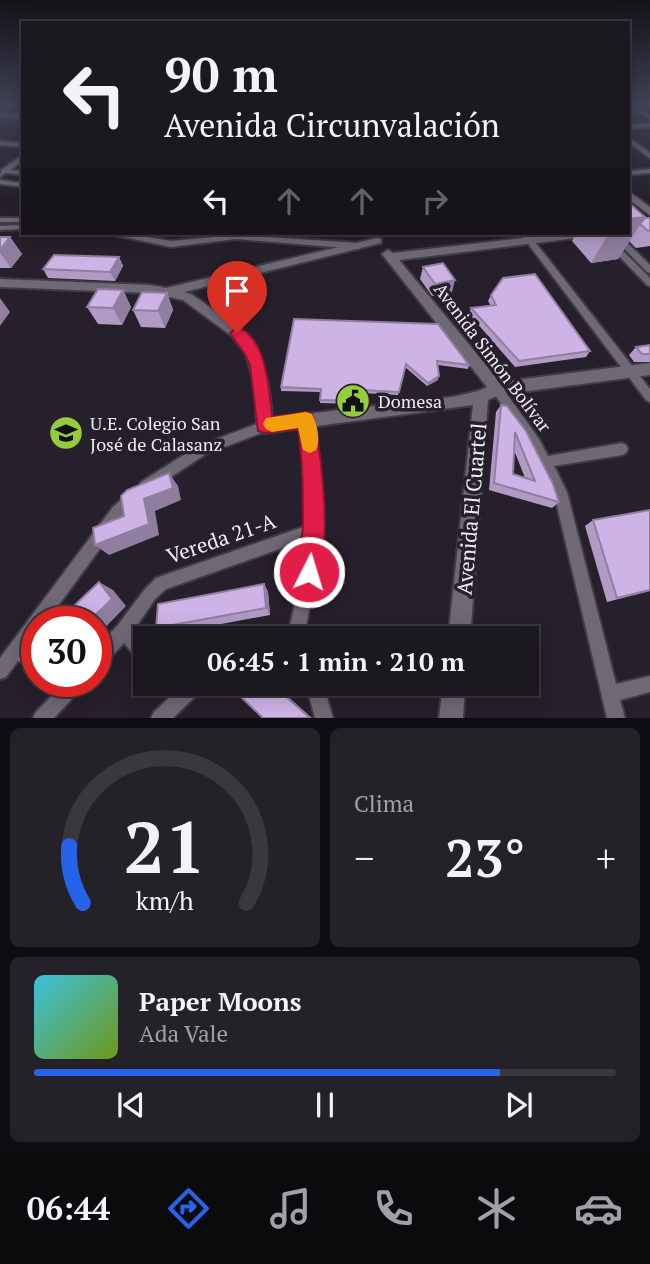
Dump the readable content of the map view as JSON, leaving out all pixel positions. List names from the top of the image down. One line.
{"streets":{"street":["Avenida Simón Bolívar","Avenida El Cuartel","Vereda 21-A"]},"crossings":[["Avenida Simón Bolívar","Avenida El Cuartel"]],"places":{"public building":["Domesa"],"school or university":["U.E. Colegio San José de Calasanz"]},"page":{"turn":["90 m","Avenida Circunvalación"],"limit":"30","trip":"06:45 · 1 min · 210 m","tile":"Clima","heat":["−","23°","+"],"song":["Paper Moons","Ada Vale"],"tabs":"06:44","gauge":["21","km/h"]}}
